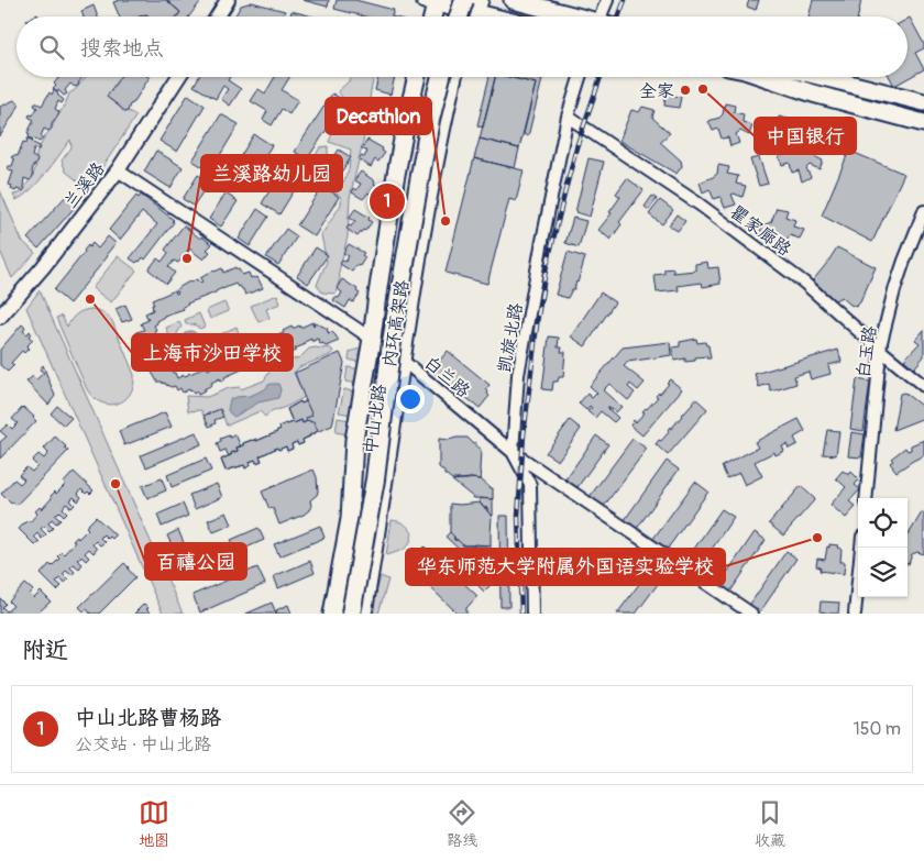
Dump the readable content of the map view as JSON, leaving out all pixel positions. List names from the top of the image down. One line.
{"streets":{"highway":["内环高架路"],"main road":["中山北路"],"street":["兰溪路","瞿家廊路","凯旋北路","白玉路","白兰路"]},"crossings":[["兰溪路","白兰路"],["瞿家廊路","凯旋北路"],["瞿家廊路","白玉路"],["凯旋北路","白兰路"],["白兰路","中山北路"]],"places":["中国银行","全家","Decathlon","兰溪路幼儿园","上海市沙田学校","百禧公园","华东师范大学附属外国语实验学校"],"page":{"search":"搜索地点","pins":"1","heading":"附近","list":[{"mark":"1","name":"中山北路曹杨路","note":"公交站 · 中山北路","value":"150 m"}],"nav":["地图","路线","收藏"]}}
